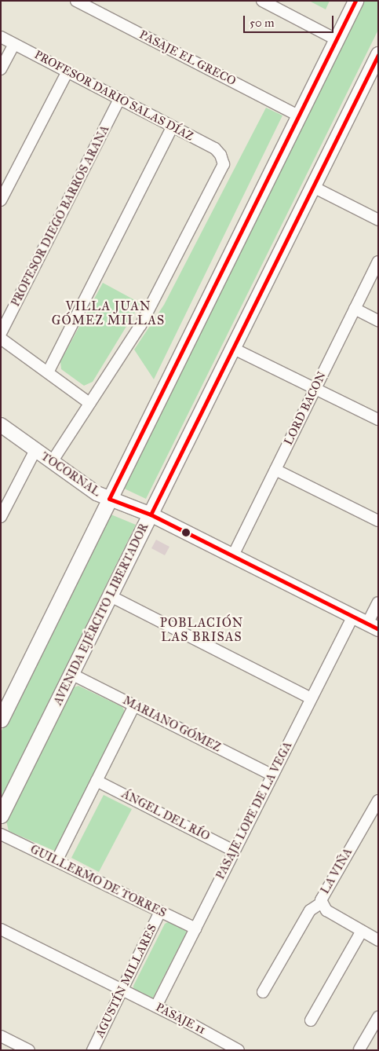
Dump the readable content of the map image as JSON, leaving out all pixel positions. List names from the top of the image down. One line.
{"streets":{"main road":["AVENIDA EJÉRCITO LIBERTADOR"],"street":["PASAJE EL GRECO","PROFESOR DARIO SALAS DÍAZ","PROFESOR DIEGO BARROS ARANA","LORD BACON","TOCORNAL","MARIANO GÓMEZ","PASAJE LOPE DE LA VEGA","ÁNGEL DEL RÍO","LA VIÑA","GUILLERMO DE TORRES","AGUSTÍN MILLARES","PASAJE 11"]},"crossings":[["PROFESOR DARIO SALAS DÍAZ","PROFESOR DIEGO BARROS ARANA"],["LORD BACON","TOCORNAL"],["TOCORNAL","AVENIDA EJÉRCITO LIBERTADOR"],["TOCORNAL","PASAJE LOPE DE LA VEGA"],["AVENIDA EJÉRCITO LIBERTADOR","MARIANO GÓMEZ"],["MARIANO GÓMEZ","PASAJE LOPE DE LA VEGA"],["PASAJE LOPE DE LA VEGA","ÁNGEL DEL RÍO"],["PASAJE LOPE DE LA VEGA","GUILLERMO DE TORRES"],["PASAJE LOPE DE LA VEGA","PASAJE 11"],["GUILLERMO DE TORRES","AGUSTÍN MILLARES"],["AGUSTÍN MILLARES","PASAJE 11"]],"districts":["VILLA JUAN GÓMEZ MILLAS","POBLACIÓN LAS BRISAS"],"scale_bar":"50 m"}
